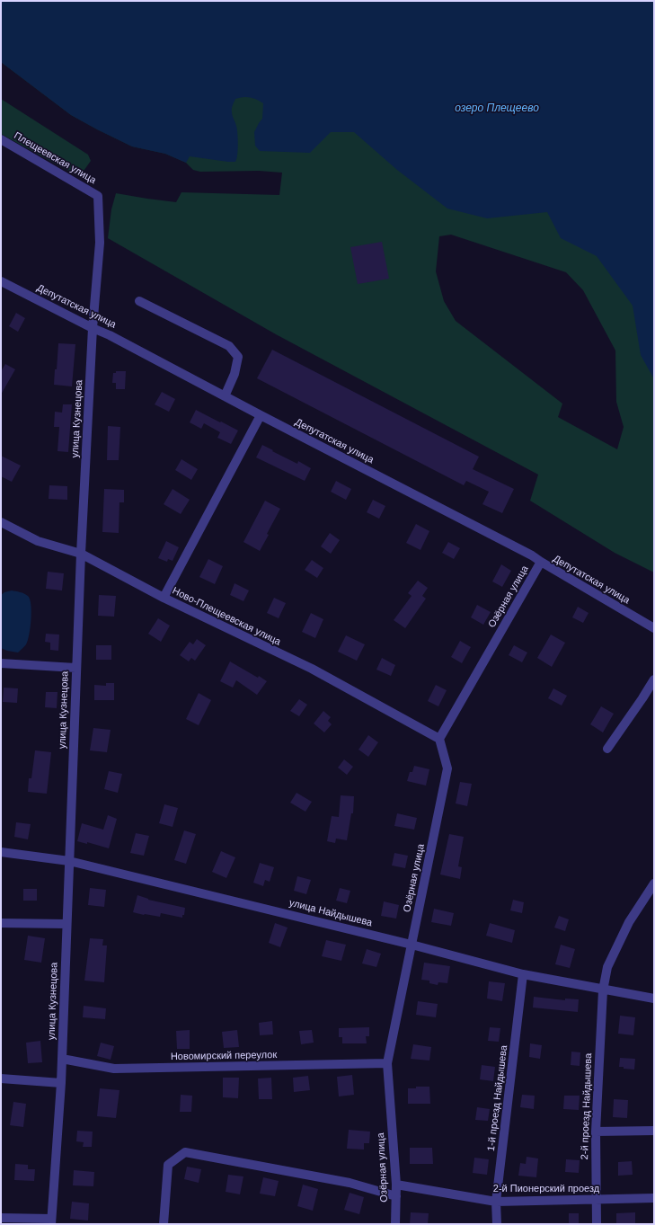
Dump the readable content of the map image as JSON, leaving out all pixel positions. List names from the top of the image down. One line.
{"streets":{"street":["Плещеевская улица","Депутатская улица","улица Кузнецова","Озёрная улица","Ново-Плещеевская улица","улица Найдышева","Новомирский переулок","1-й проезд Найдышева","2-й проезд Найдышева","2-й Пионерский проезд"]},"crossings":[["Плещеевская улица","улица Кузнецова"],["Депутатская улица","улица Кузнецова"],["Депутатская улица","Озёрная улица"],["улица Кузнецова","Ново-Плещеевская улица"],["улица Кузнецова","улица Найдышева"],["улица Кузнецова","Новомирский переулок"],["Озёрная улица","Ново-Плещеевская улица"],["Озёрная улица","улица Найдышева"],["Озёрная улица","Новомирский переулок"],["Озёрная улица","2-й Пионерский проезд"],["улица Найдышева","1-й проезд Найдышева"],["улица Найдышева","2-й проезд Найдышева"],["1-й проезд Найдышева","2-й Пионерский проезд"],["2-й проезд Найдышева","2-й Пионерский проезд"]],"water":["озеро Плещеево"]}
